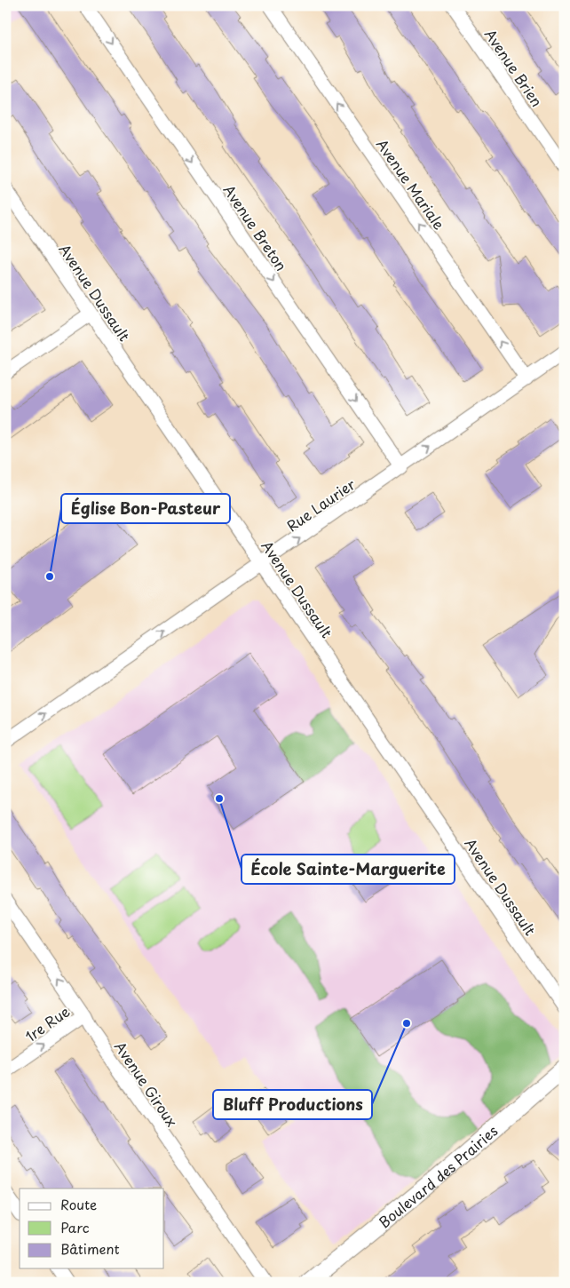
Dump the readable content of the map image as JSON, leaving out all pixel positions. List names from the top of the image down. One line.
{"streets":{"street":["Avenue Brien","Avenue Mariale","Avenue Breton","Avenue Dussault","Rue Laurier","1re Rue","Avenue Giroux","Boulevard des Prairies"]},"crossings":[["Avenue Mariale","Rue Laurier"],["Avenue Breton","Rue Laurier"],["Avenue Dussault","Rue Laurier"],["1re Rue","Avenue Giroux"]],"one_way":["Avenue Mariale","Avenue Breton","Rue Laurier","1re Rue"],"places":["Église Bon-Pasteur","École Sainte-Marguerite","Bluff Productions"],"legend":["Route","Parc","Bâtiment"]}
